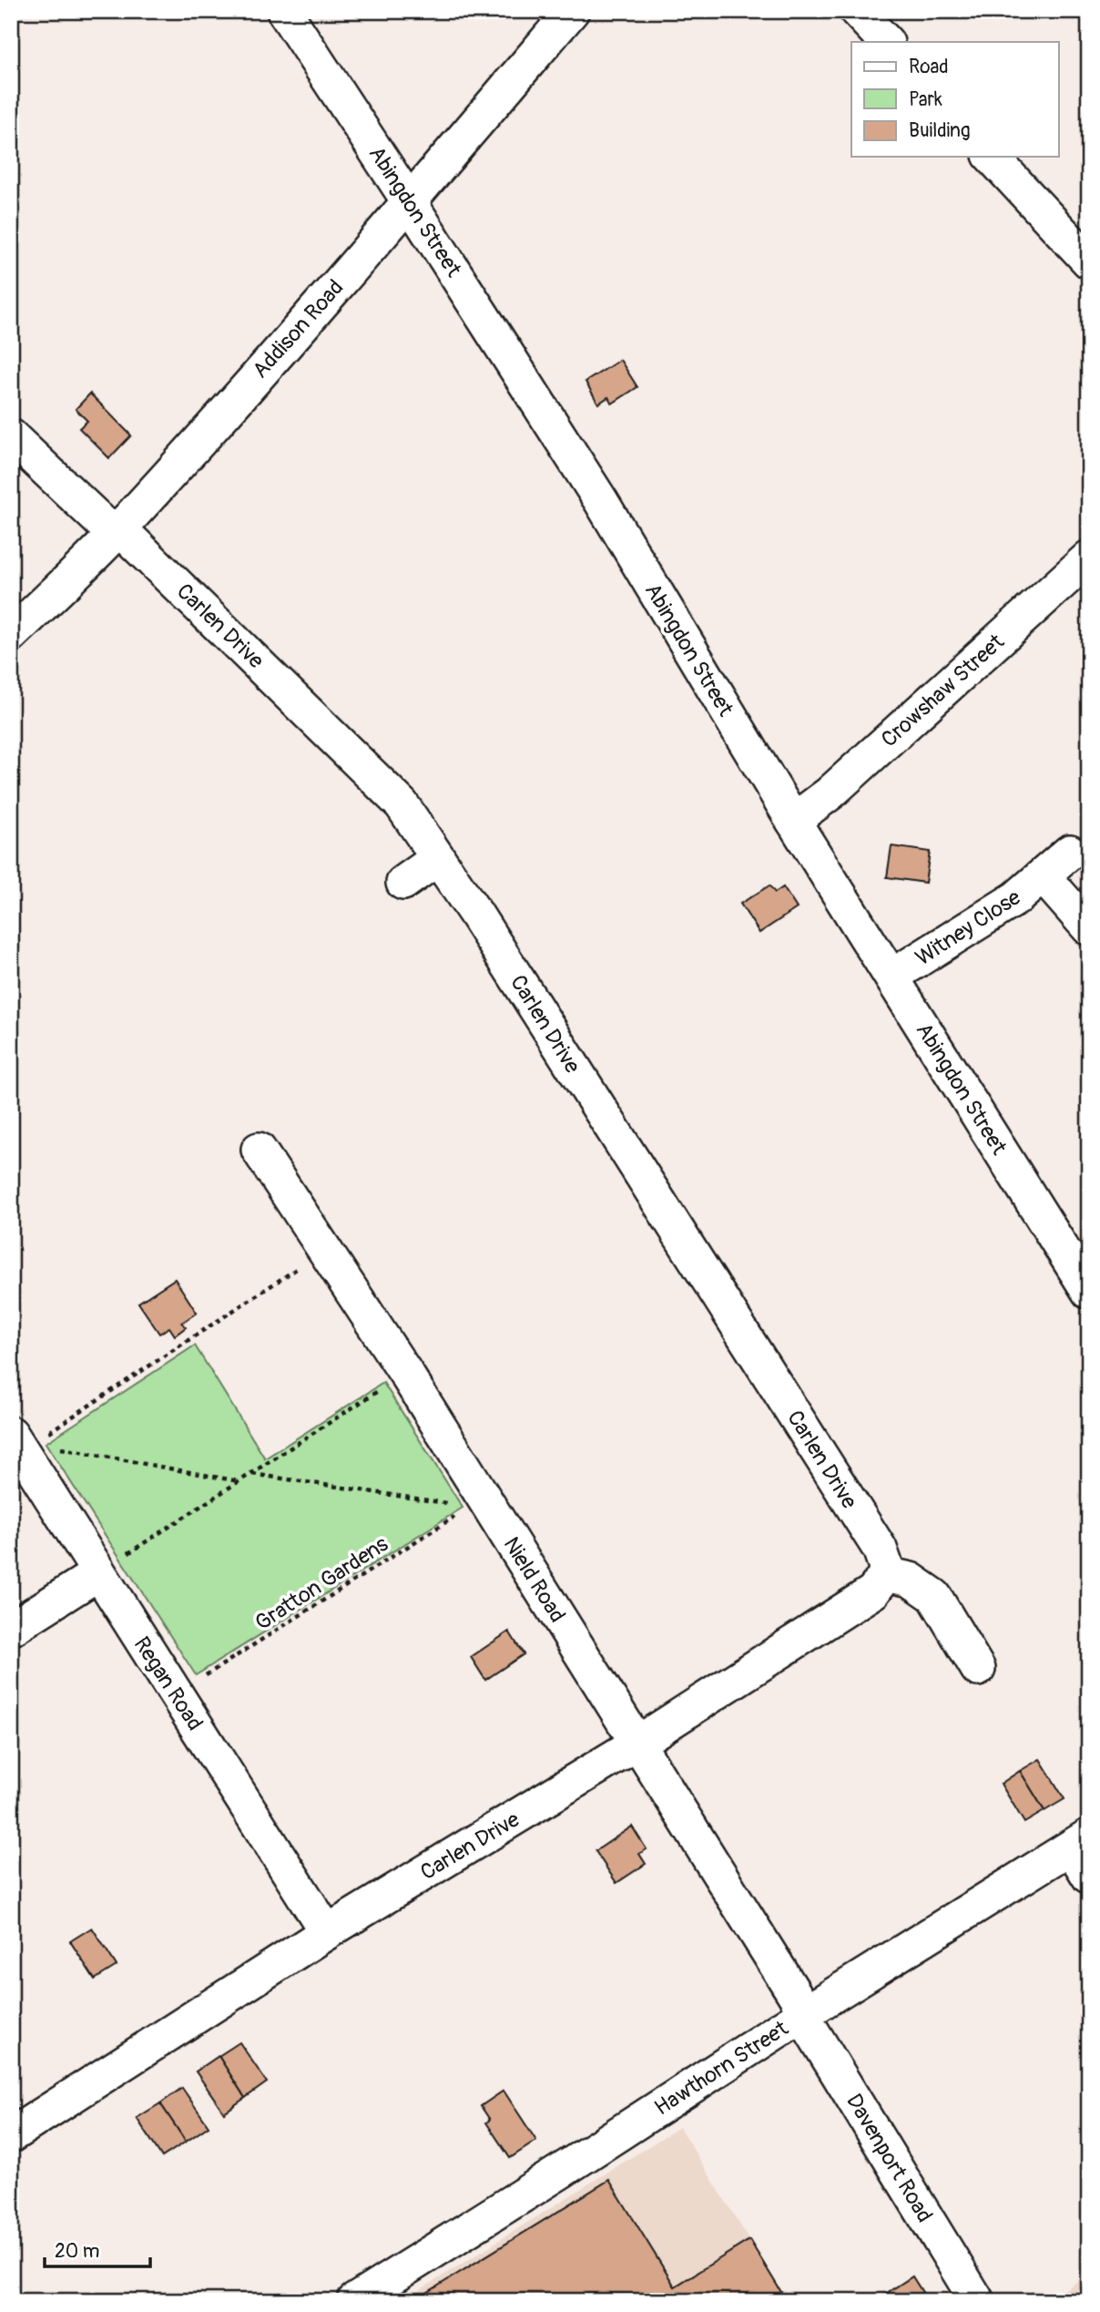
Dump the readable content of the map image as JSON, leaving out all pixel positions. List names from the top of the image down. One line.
{"streets":{"street":["Abingdon Street","Addison Road","Carlen Drive","Crowshaw Street","Witney Close","Nield Road","Regan Road","Hawthorn Street","Davenport Road"],"path":["Gratton Gardens"]},"crossings":[["Abingdon Street","Addison Road"],["Abingdon Street","Crowshaw Street"],["Abingdon Street","Witney Close"],["Addison Road","Carlen Drive"],["Carlen Drive","Nield Road"],["Carlen Drive","Regan Road"],["Nield Road","Gratton Gardens"],["Nield Road","Hawthorn Street"],["Nield Road","Davenport Road"],["Gratton Gardens","Regan Road"],["Hawthorn Street","Davenport Road"]],"legend":["Road","Park","Building"],"scale_bar":"20 m"}
